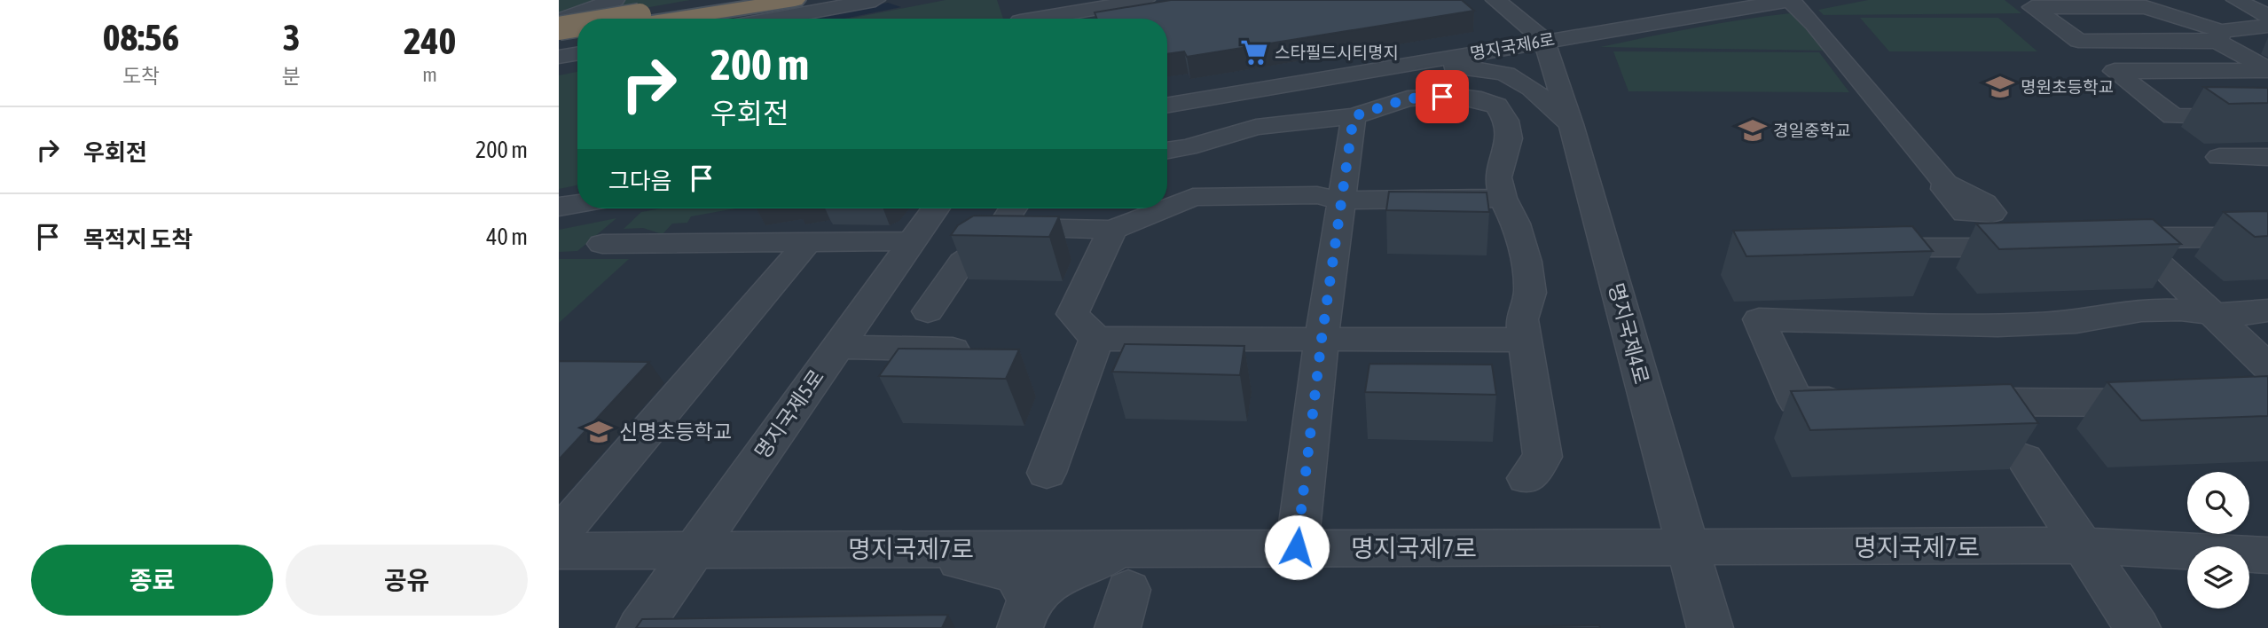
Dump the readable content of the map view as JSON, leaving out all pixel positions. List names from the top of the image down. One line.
{"streets":{"street":["명지국제6로","명지국제4로","명지국제5로","명지국제7로"]},"crossings":[["명지국제6로","명지국제4로"],["명지국제4로","명지국제7로"],["명지국제5로","명지국제7로"]],"places":{"supermarket":["스타필드시티명지"],"school or university":["명원초등학교","경일중학교","신명초등학교"]},"page":{"eta":["08:56","도착","3","분","240","m"],"turn":["200 m","우회전"],"list":[{"name":"우회전","value":"200 m"},{"name":"목적지 도착","value":"40 m"}],"then":"그다음","buttons":["종료","공유"]}}
